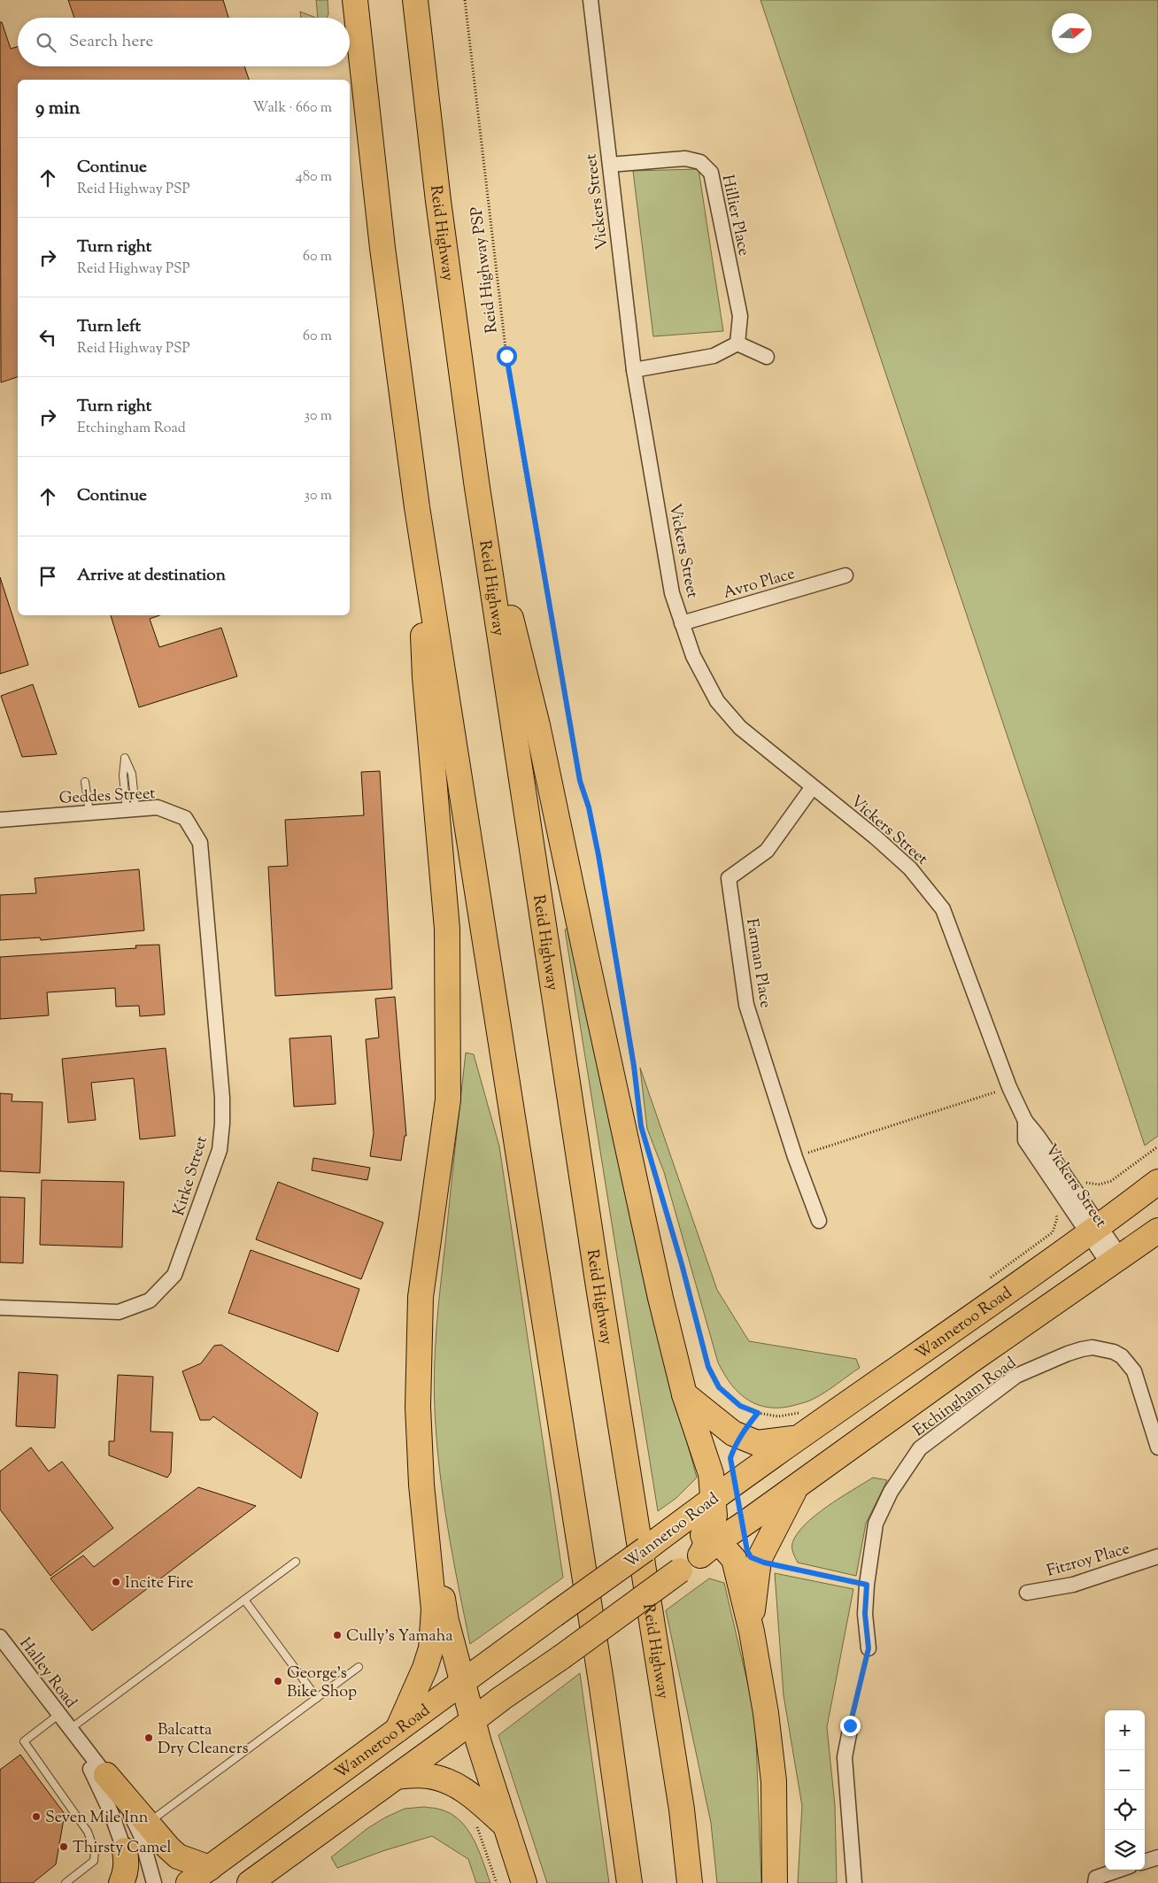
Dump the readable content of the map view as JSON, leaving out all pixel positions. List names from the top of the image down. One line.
{"streets":{"highway":["Reid Highway","Wanneroo Road"],"street":["Vickers Street","Hillier Place","Avro Place","Geddes Street","Farman Place","Kirke Street","Etchingham Road","Fitzroy Place","Halley Road"],"path":["Reid Highway PSP"]},"crossings":[["Vickers Street","Hillier Place"],["Vickers Street","Avro Place"],["Vickers Street","Farman Place"],["Vickers Street","Wanneroo Road"],["Geddes Street","Kirke Street"]],"places":["Incite Fire","Cully's Yamaha","George's Bike Shop","Balcatta Dry Cleaners","Seven Mile Inn","Thirsty Camel"],"north":"right","page":{"search":"Search here","heading":["9 min","Walk · 660 m"],"list":[["Continue","Reid Highway PSP","480 m"],["Turn right","Reid Highway PSP","60 m"],["Turn left","Reid Highway PSP","60 m"],["Turn right","Etchingham Road","30 m"],["Continue","30 m"],"Arrive at destination"],"map_buttons":["+","−"]}}
